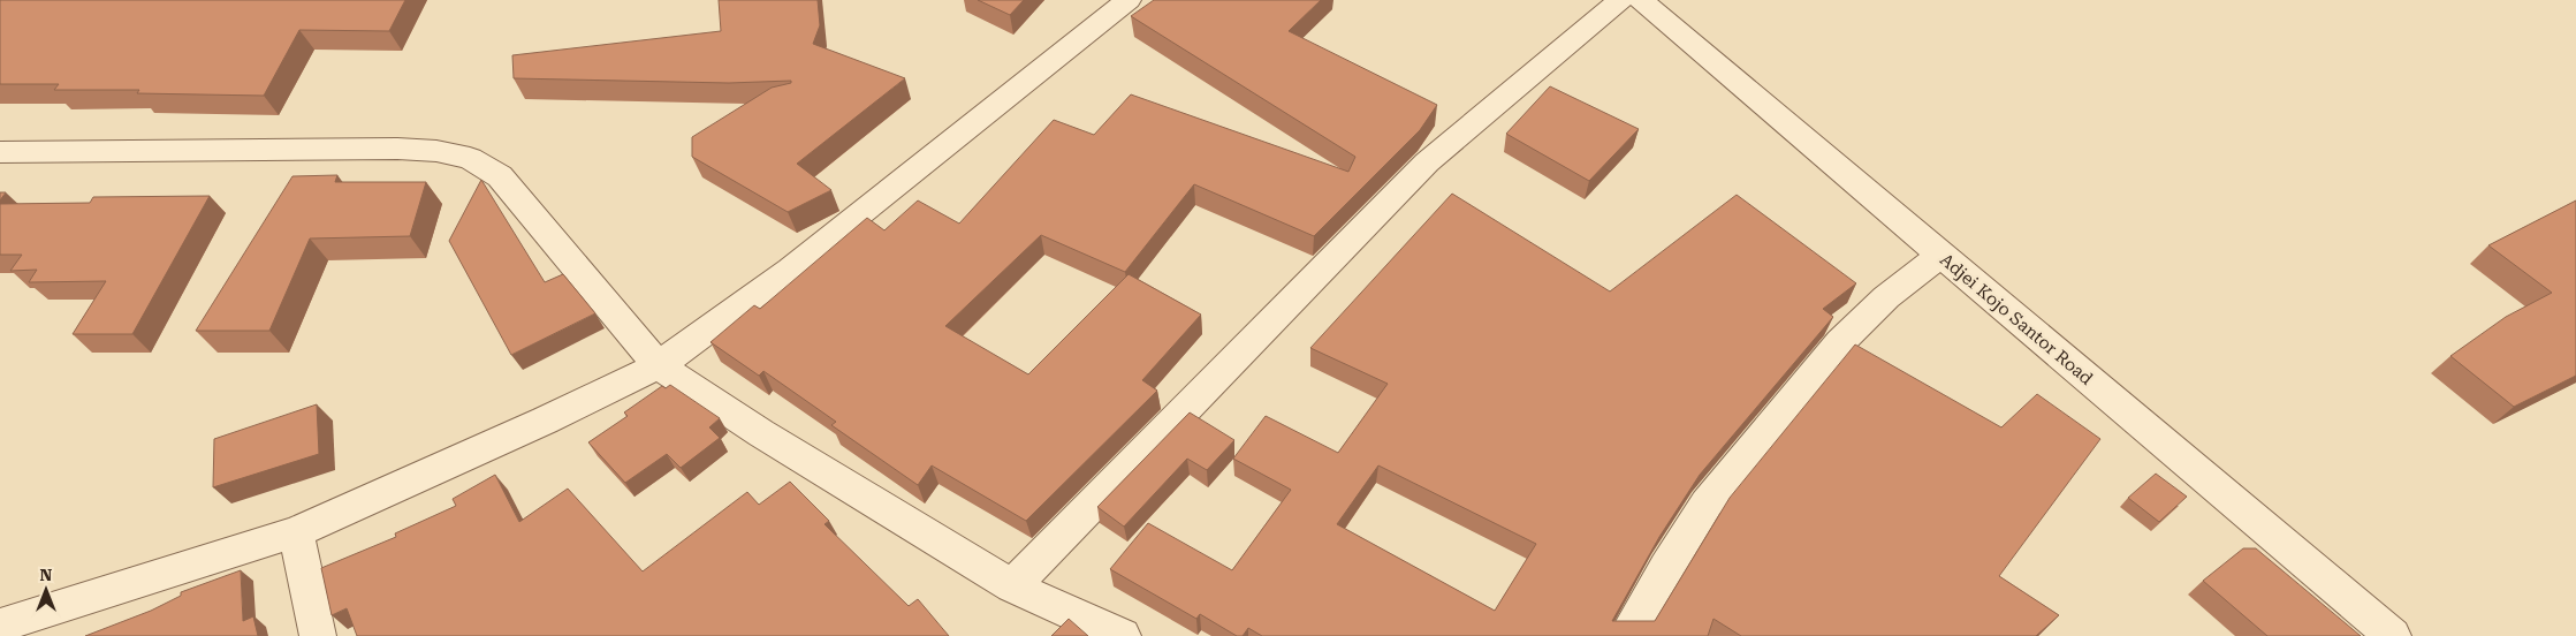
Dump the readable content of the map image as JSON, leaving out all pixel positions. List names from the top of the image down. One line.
{"streets":{"street":["Adjei Kojo Santor Road"]},"north":"top"}
